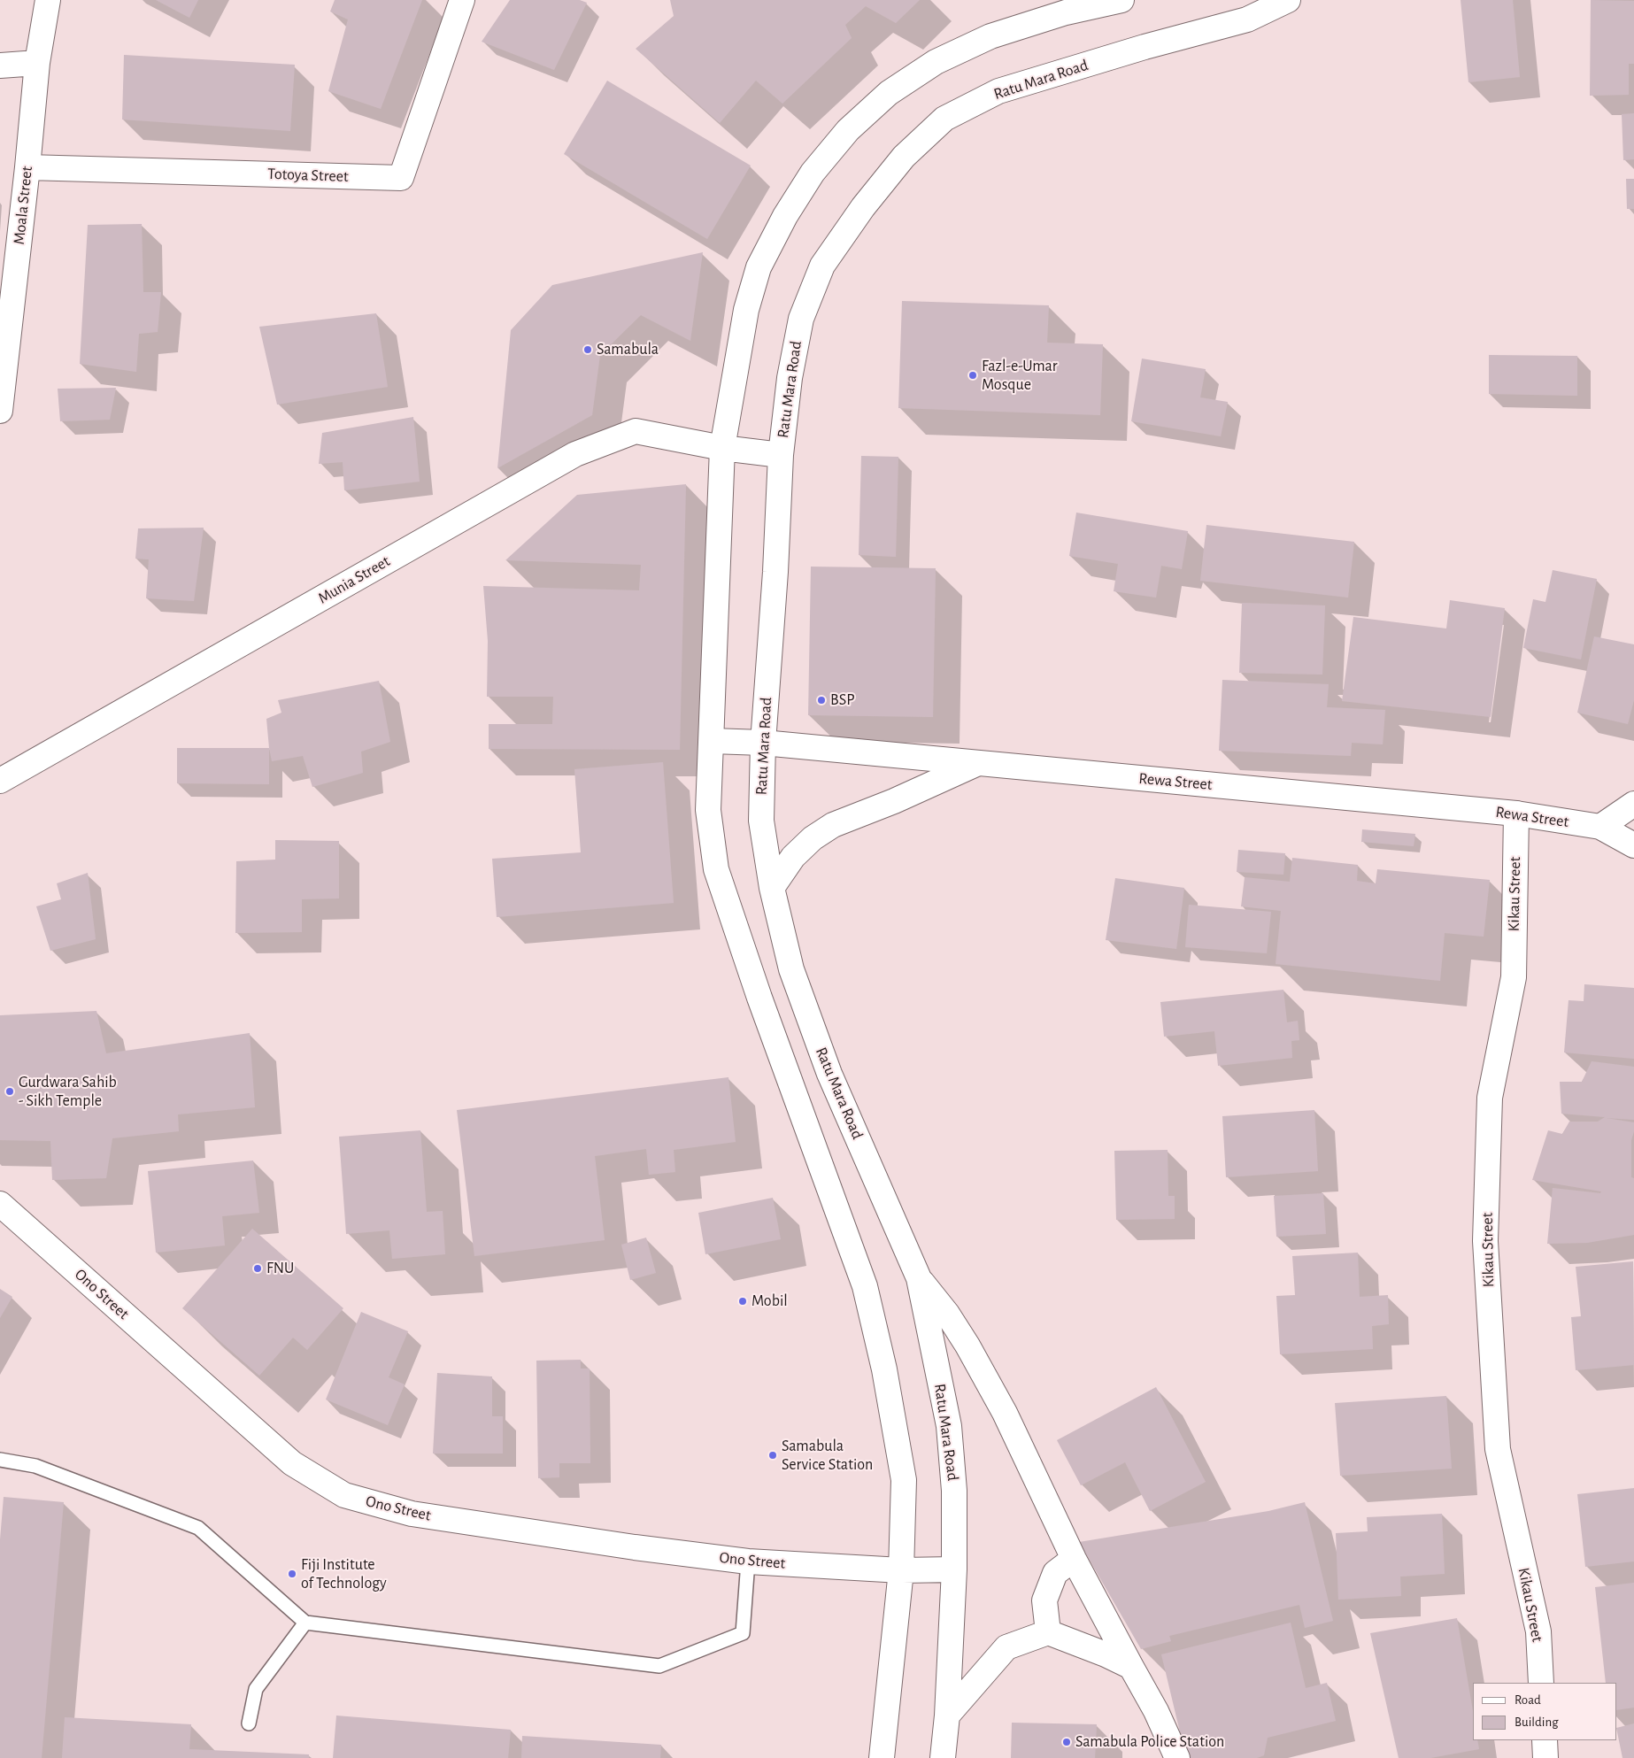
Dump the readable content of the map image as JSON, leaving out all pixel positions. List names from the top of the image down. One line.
{"streets":{"main road":["Ratu Mara Road","Totoya Street","Moala Street","Munia Street","Rewa Street","Kikau Street","Ono Street"]},"crossings":[["Ratu Mara Road","Munia Street"],["Ratu Mara Road","Rewa Street"],["Ratu Mara Road","Ono Street"],["Totoya Street","Moala Street"],["Rewa Street","Kikau Street"]],"places":["Samabula","Fazl-e-Umar Mosque","BSP","Gurdwara Sahib - Sikh Temple","FNU","Mobil","Samabula Service Station","Fiji Institute of Technology","Samabula Police Station"],"legend":["Road","Building"]}
